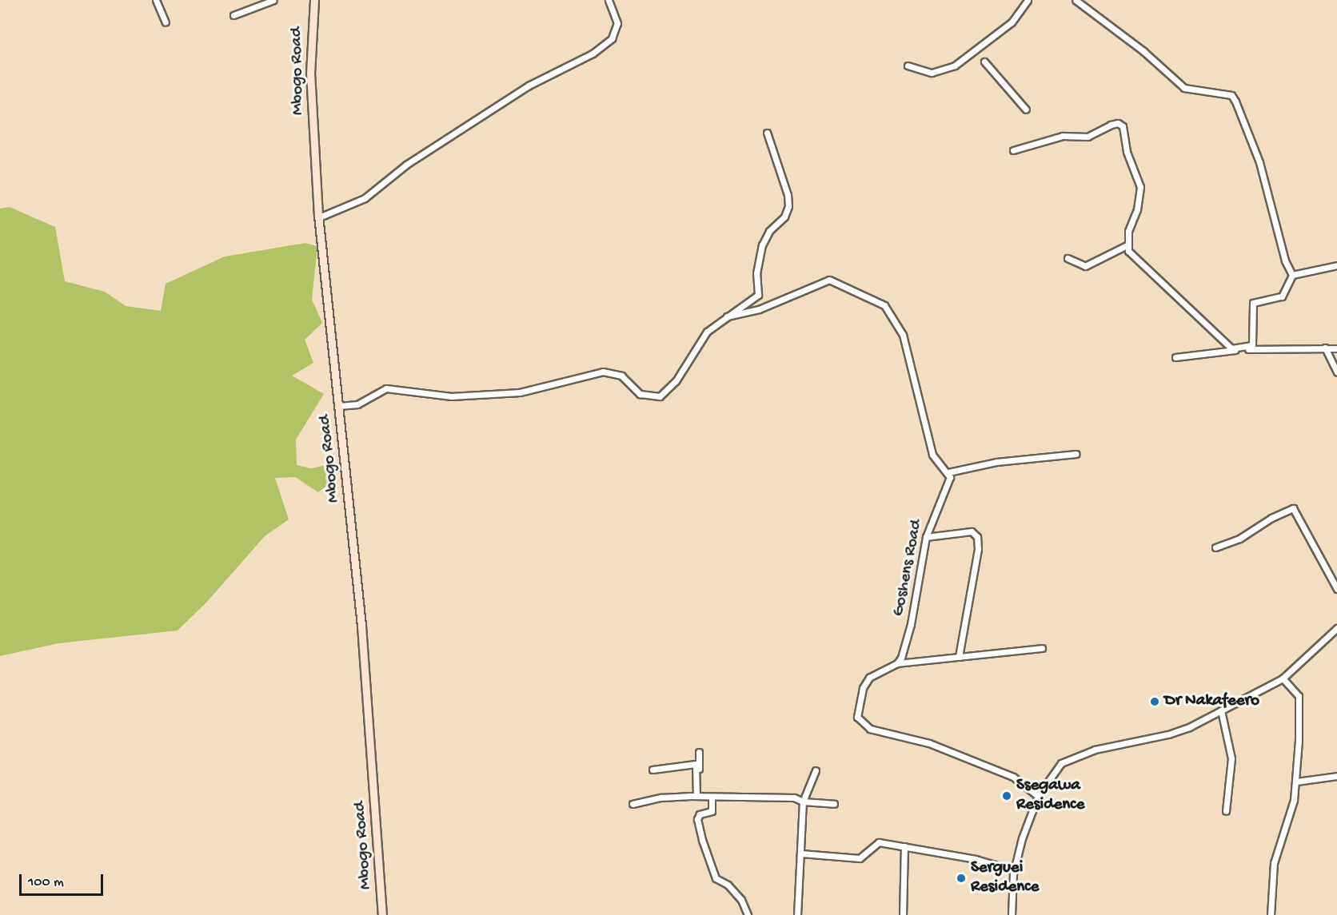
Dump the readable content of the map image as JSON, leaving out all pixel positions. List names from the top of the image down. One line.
{"streets":{"main road":["Mbogo Road"],"street":["Goshens Road"]},"places":["Dr Nakafeero","Ssegawa Residence","Serguei Residence"],"scale_bar":"100 m"}
